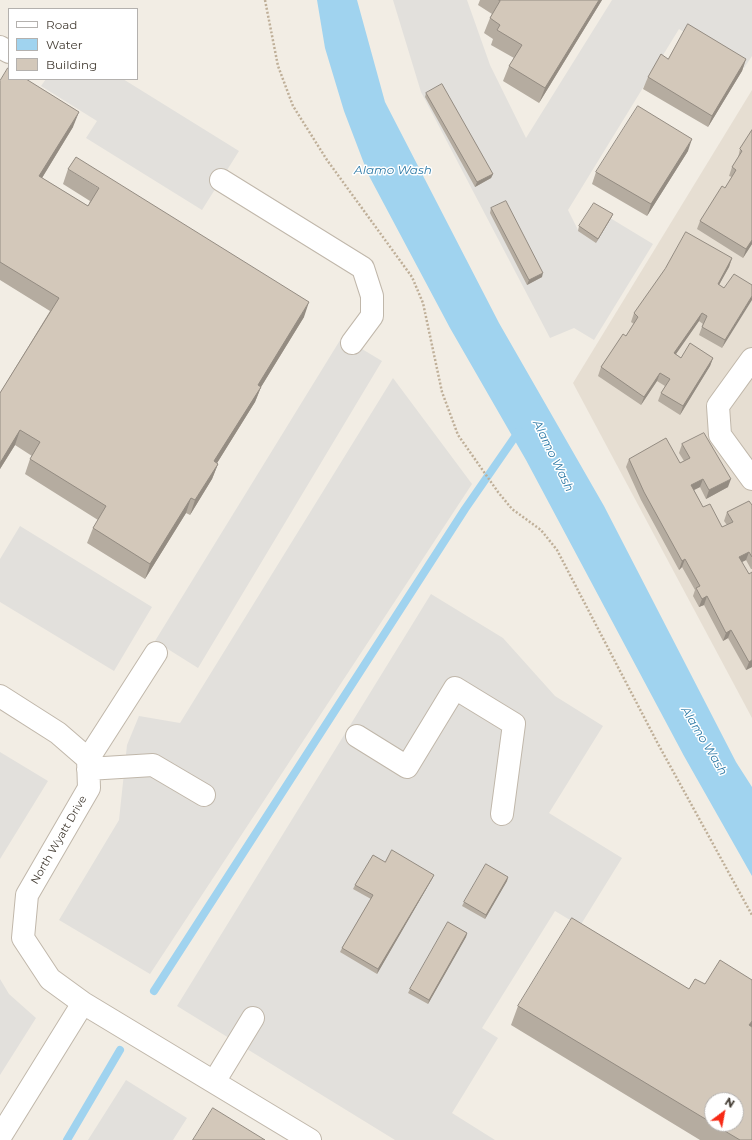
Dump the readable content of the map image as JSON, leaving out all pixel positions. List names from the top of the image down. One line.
{"streets":{"street":["North Wyatt Drive"]},"water":["Alamo Wash"],"legend":["Road","Water","Building"],"north":"top right"}
